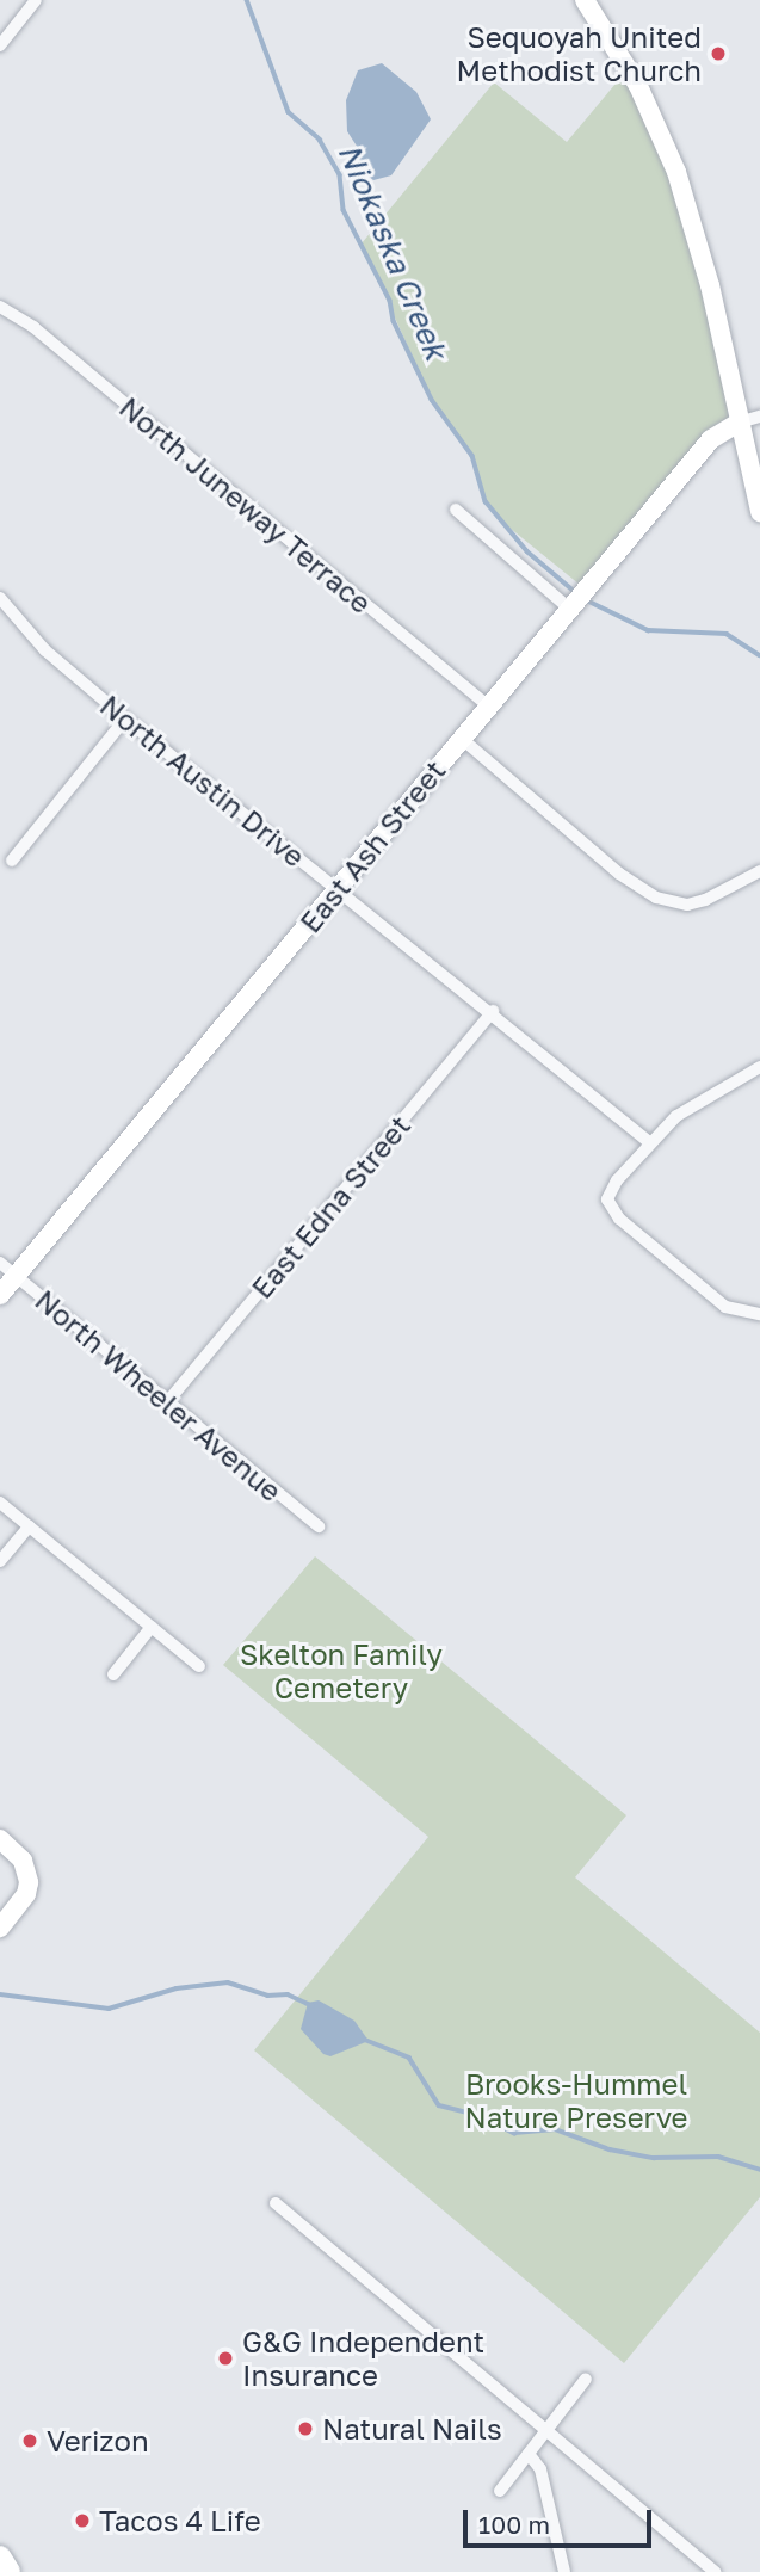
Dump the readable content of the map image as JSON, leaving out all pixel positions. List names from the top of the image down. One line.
{"streets":{"street":["North Juneway Terrace","North Austin Drive","East Ash Street","East Edna Street","North Wheeler Avenue"]},"crossings":[["North Juneway Terrace","East Ash Street"],["North Austin Drive","East Ash Street"],["North Austin Drive","East Edna Street"],["East Ash Street","North Wheeler Avenue"],["East Edna Street","North Wheeler Avenue"]],"water":["Niokaska Creek"],"parks":["Skelton Family Cemetery","Brooks-Hummel Nature Preserve"],"places":["Sequoyah United Methodist Church","G&G Independent Insurance","Natural Nails","Verizon","Tacos 4 Life"],"scale_bar":"100 m"}
